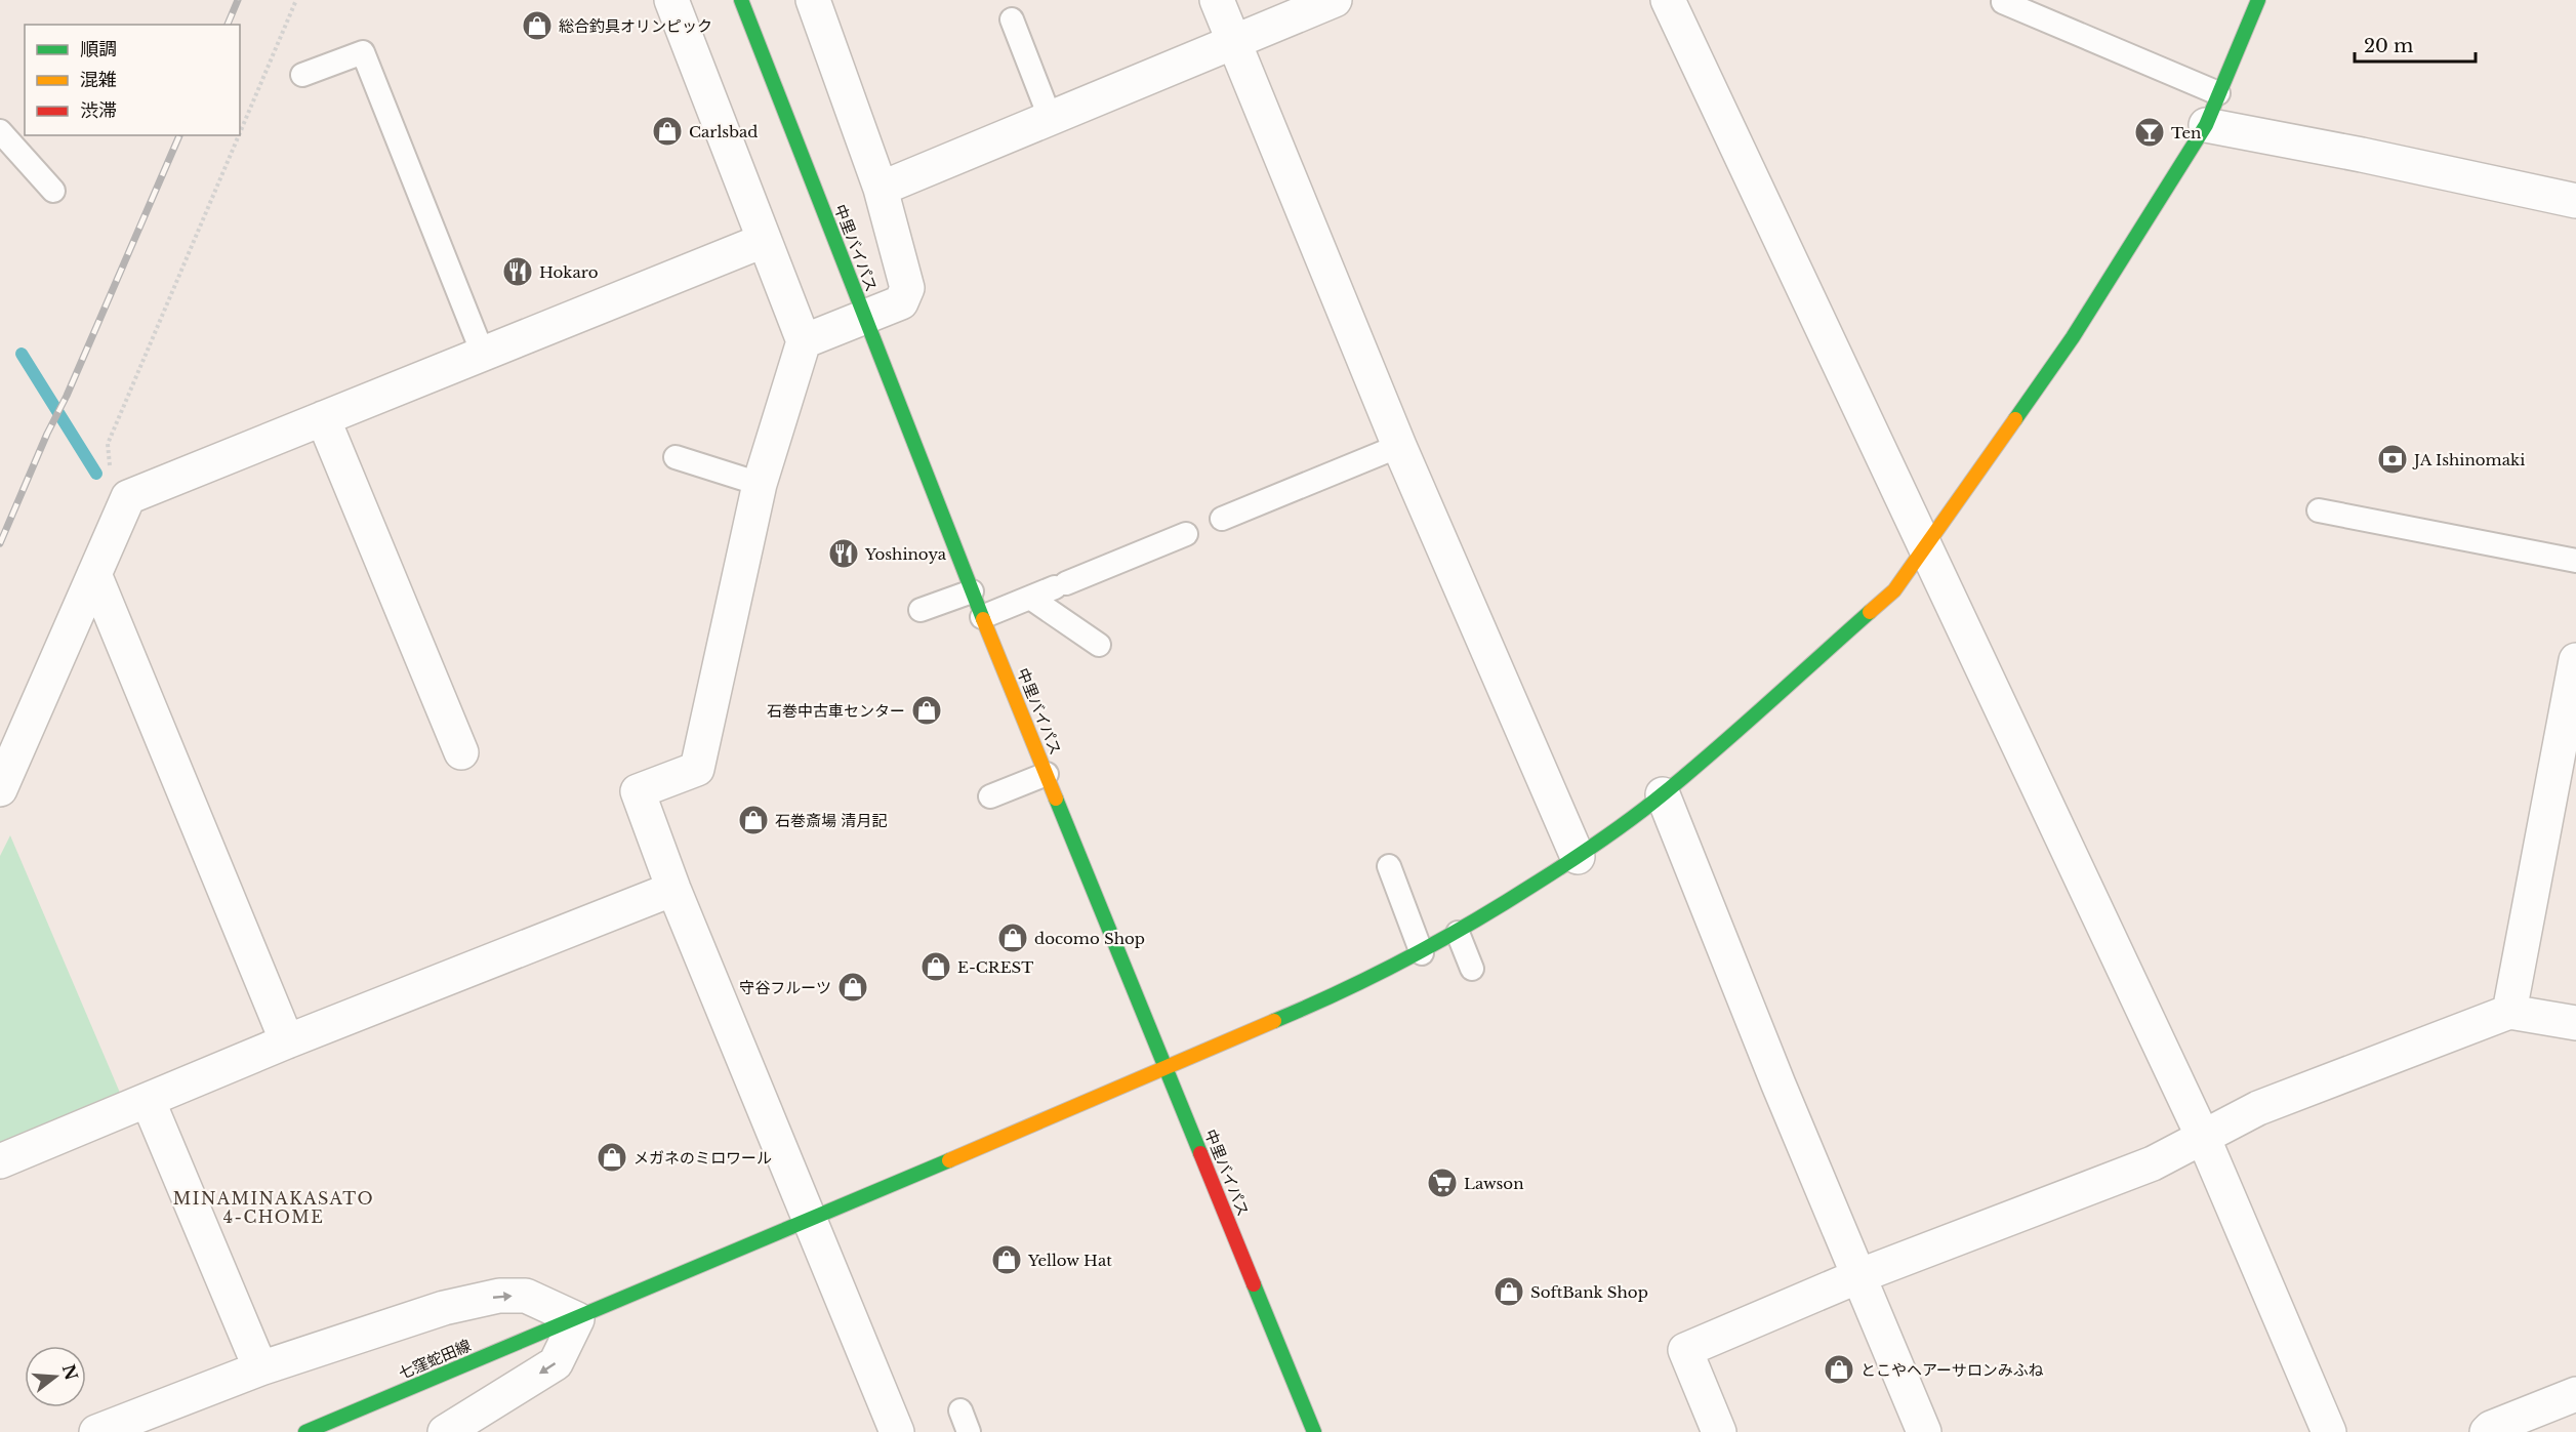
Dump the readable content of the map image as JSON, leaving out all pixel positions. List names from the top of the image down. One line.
{"streets":{"street":["中里バイパス","七窪蛇田線"]},"crossings":[["中里バイパス","七窪蛇田線"]],"districts":["MINAMINAKASATO 4-CHOME"],"places":{"shop":["総合釣具オリンピック","Carlsbad","石巻中古車センター","石巻斎場 清月記","docomo Shop","E-CREST","守谷フルーツ","メガネのミロワール","Yellow Hat","SoftBank Shop","とこやヘアーサロンみふね"],"bar":["Ten"],"restaurant":["Hokaro","Yoshinoya"],"bank":["JA Ishinomaki"],"supermarket":["Lawson"]},"legend":["順調","混雑","渋滞"],"scale_bar":"20 m","north":"right"}
